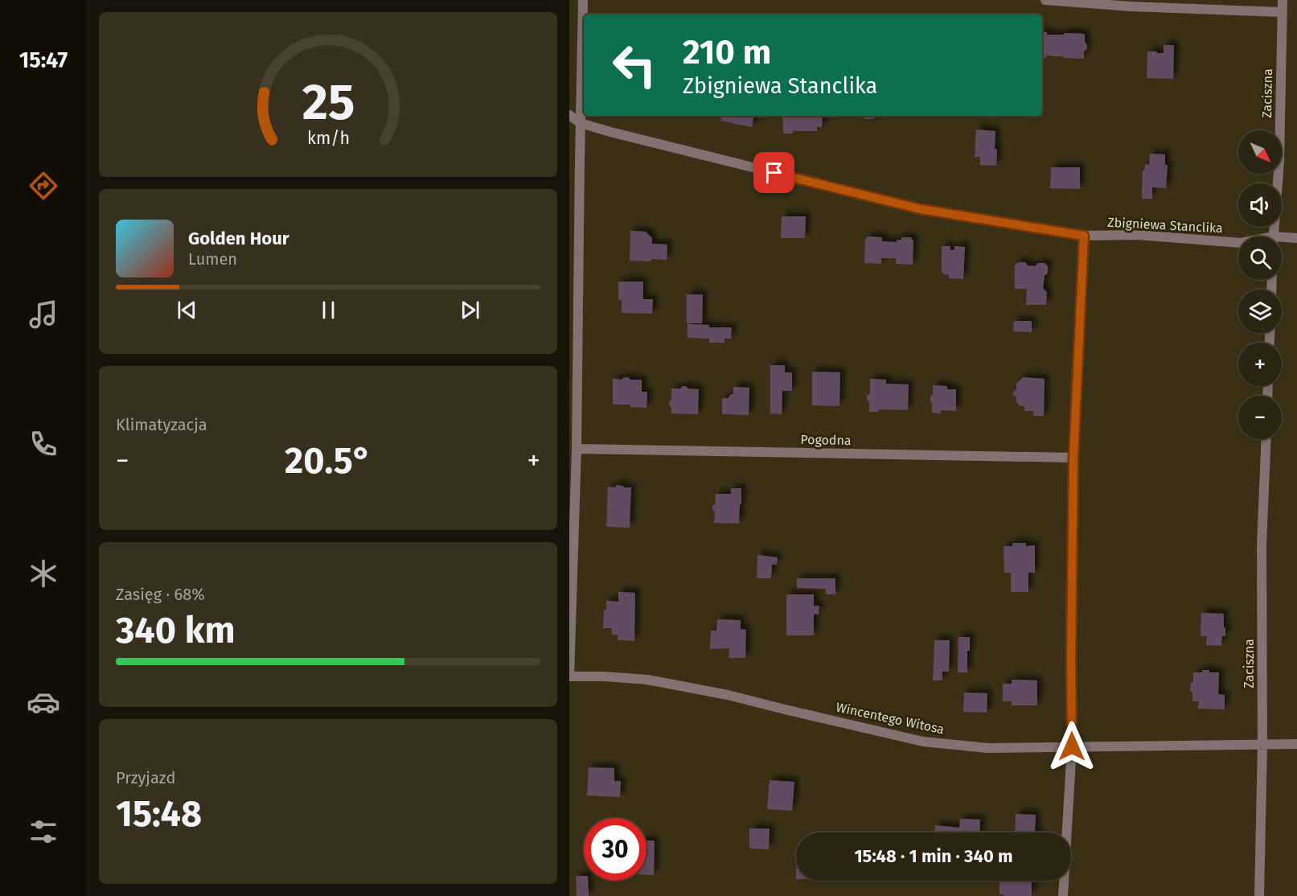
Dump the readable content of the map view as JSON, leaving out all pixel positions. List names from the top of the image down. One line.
{"streets":{"street":["Zaciszna","Zbigniewa Stanclika","Pogodna","Wincentego Witosa"]},"crossings":[["Zaciszna","Wincentego Witosa"]],"north":"bottom right","page":{"tabs":"15:47","turn":["210 m","Zbigniewa Stanclika"],"map_buttons":["+","−"],"song":["Golden Hour","Lumen"],"tile":["Klimatyzacja",["Zasięg · 68%","340 km"],["Przyjazd","15:48"]],"heat":["−","20.5°","+"],"limit":"30","trip":"15:48 · 1 min · 340 m","gauge":["25","km/h"]}}
